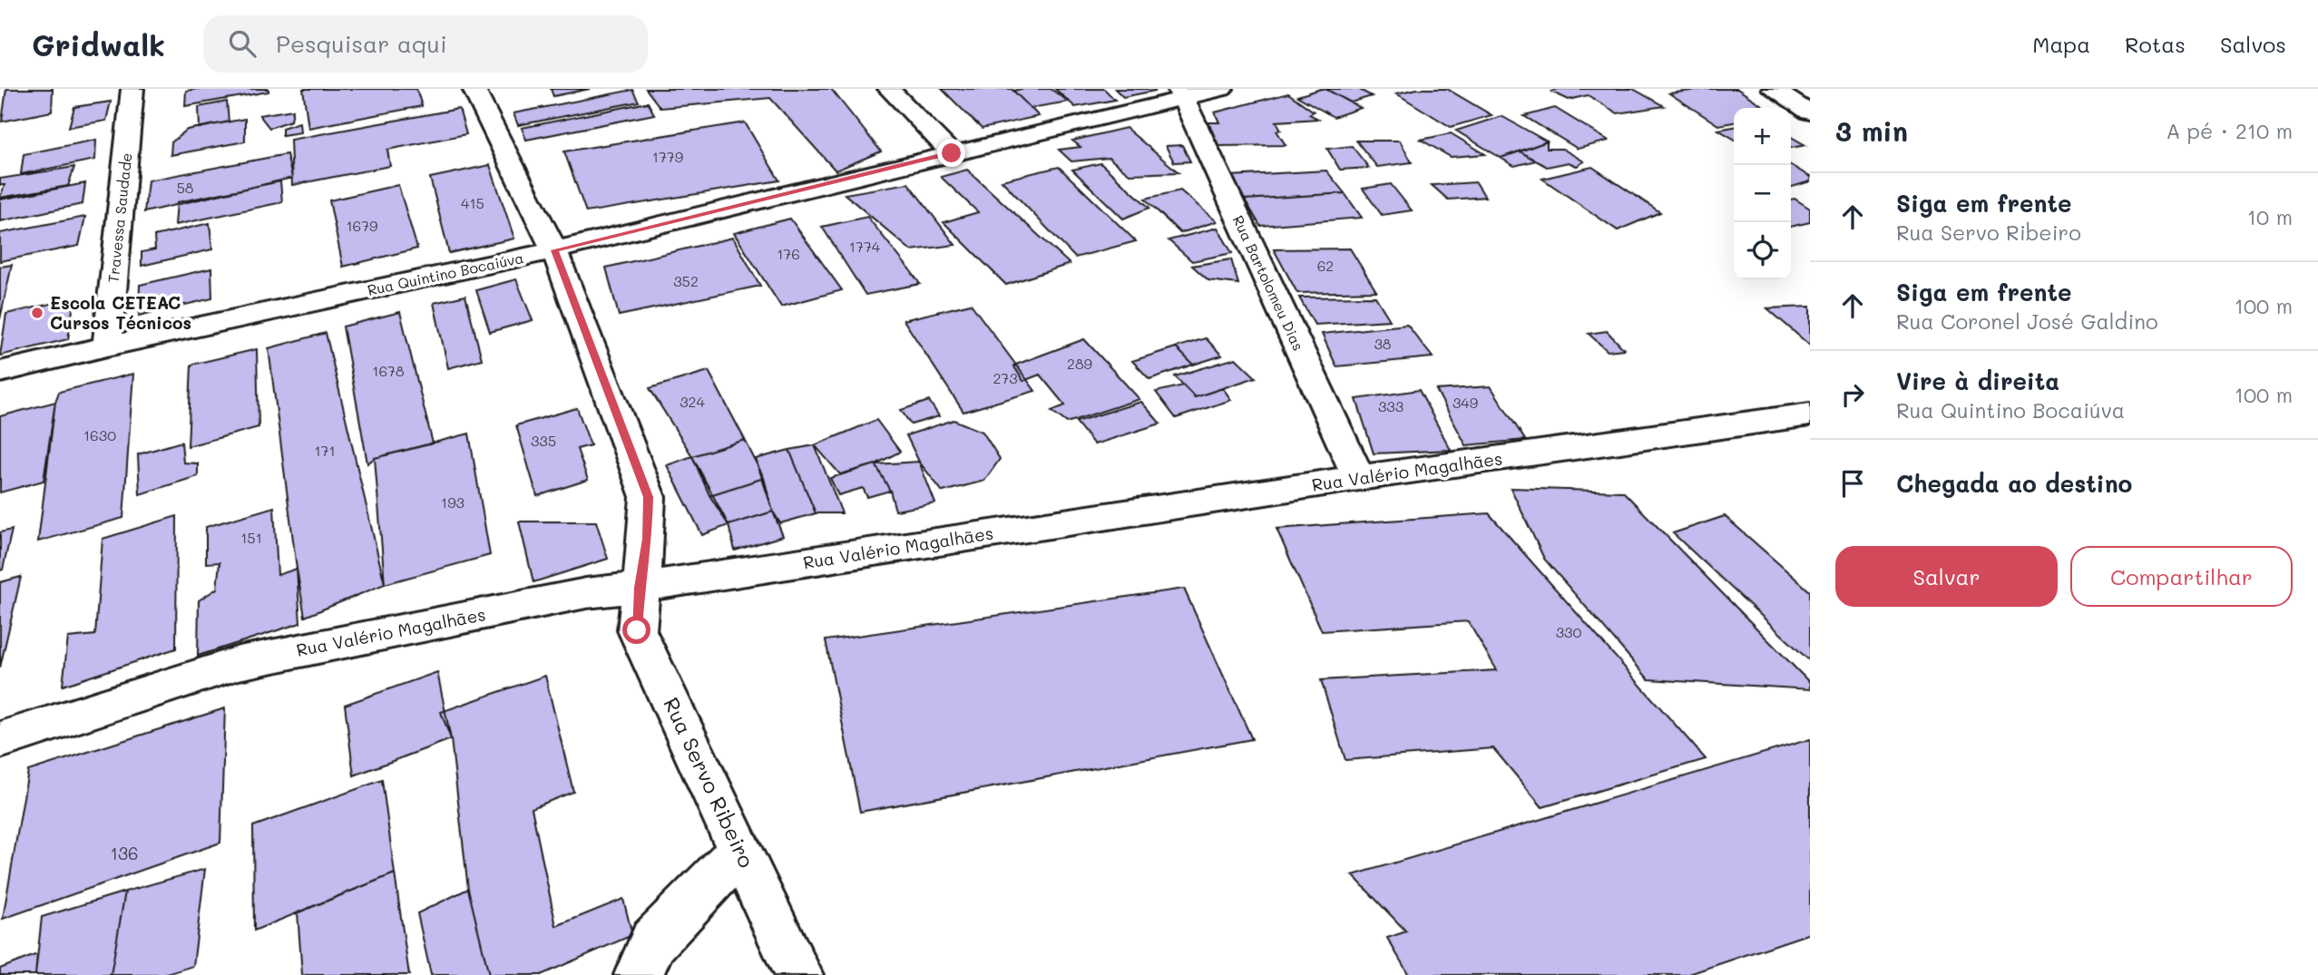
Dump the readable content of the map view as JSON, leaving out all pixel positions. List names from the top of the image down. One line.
{"streets":{"street":["Travessa Saudade","Rua Quintino Bocaiúva","Rua Bartolomeu Dias","Rua Valério Magalhães","Rua Servo Ribeiro"]},"crossings":[["Travessa Saudade","Rua Quintino Bocaiúva"],["Rua Quintino Bocaiúva","Rua Bartolomeu Dias"],["Rua Quintino Bocaiúva","Rua Servo Ribeiro"],["Rua Bartolomeu Dias","Rua Valério Magalhães"],["Rua Valério Magalhães","Rua Servo Ribeiro"]],"places":["Escola CETEAC Cursos Técnicos"],"house_numbers":["1779","58","415","1679","1774","176","62","352","38","289","1678","273","324","349","333","1630","335","171","193","151","330","136"],"page":{"header":"Gridwalk","search":"Pesquisar aqui","nav":["Mapa","Rotas","Salvos"],"heading":["3 min","A pé · 210 m"],"map_buttons":["+","−"],"list":[["Siga em frente","Rua Servo Ribeiro","10 m"],["Siga em frente","Rua Coronel José Galdino","100 m"],["Vire à direita","Rua Quintino Bocaiúva","100 m"],"Chegada ao destino"],"buttons":["Salvar","Compartilhar"]}}
